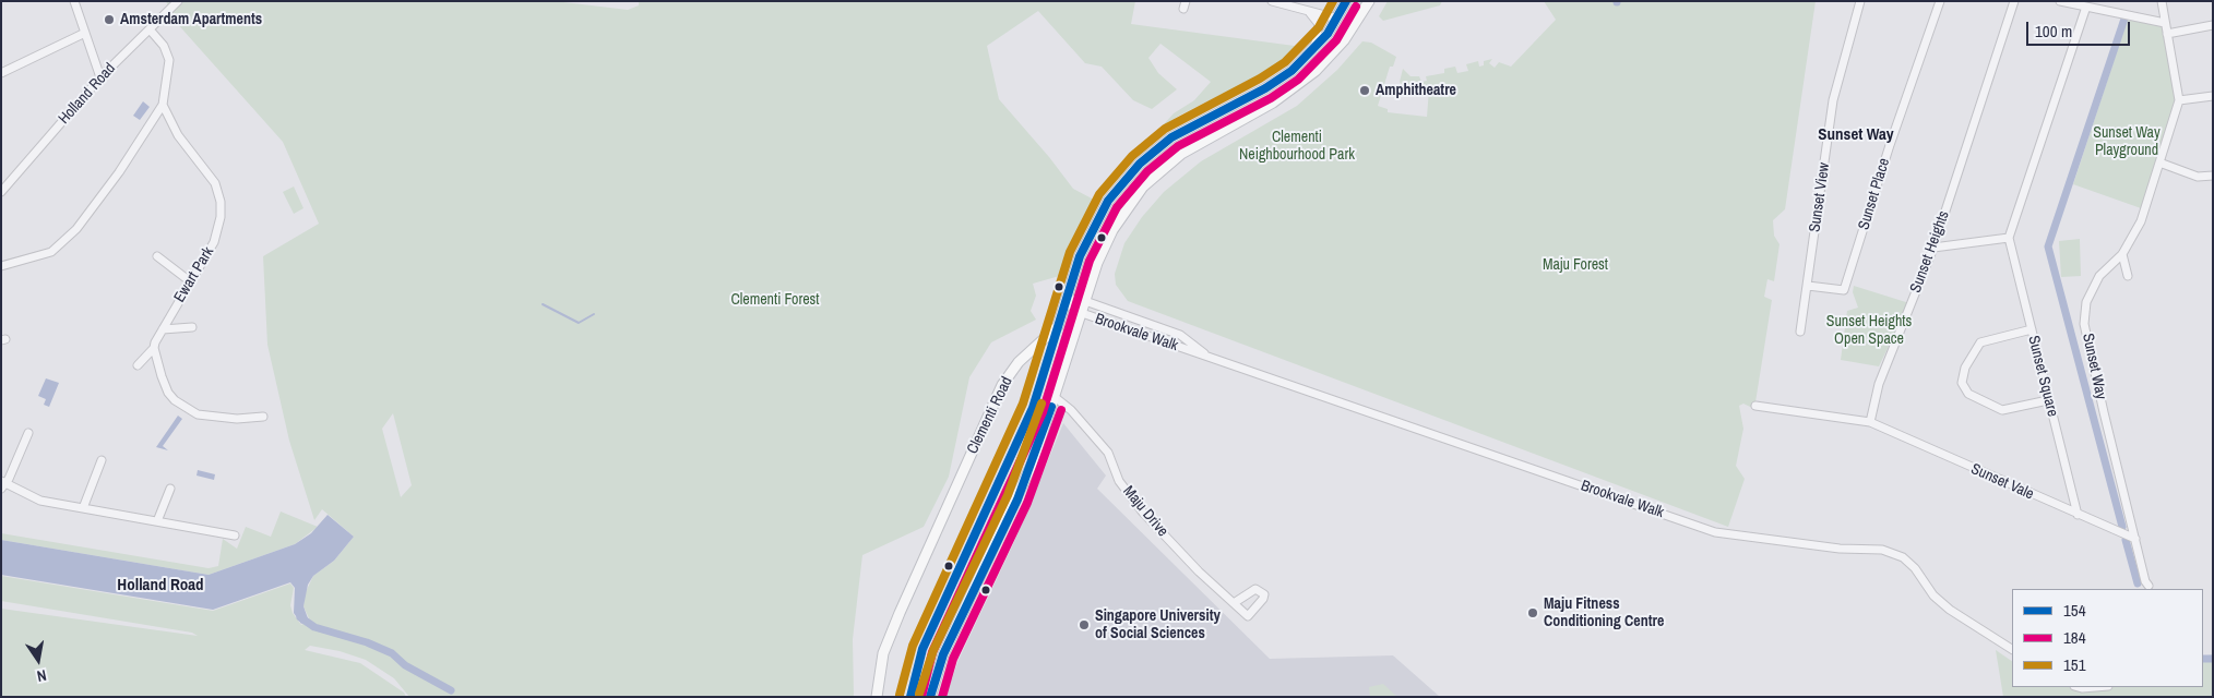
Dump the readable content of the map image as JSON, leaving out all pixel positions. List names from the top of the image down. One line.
{"streets":{"main road":["Clementi Road"],"street":["Holland Road","Sunset Place","Sunset View","Sunset Heights","Ewart Park","Brookvale Walk","Sunset Way","Sunset Square","Sunset Vale","Maju Drive"]},"crossings":[["Sunset Place","Sunset View"],["Sunset Heights","Sunset Vale"],["Sunset Way","Sunset Vale"],["Sunset Square","Sunset Vale"]],"districts":["Sunset Way","Holland Road"],"parks":["Sunset Way Playground","Clementi Neighbourhood Park","Maju Forest","Clementi Forest","Sunset Heights Open Space"],"places":["Amsterdam Apartments","Amphitheatre","Maju Fitness Conditioning Centre","Singapore University of Social Sciences"],"lines":["transit line 154","transit line 151","transit line 184"],"legend":["154","184","151"],"scale_bar":"100 m","north":"bottom"}
